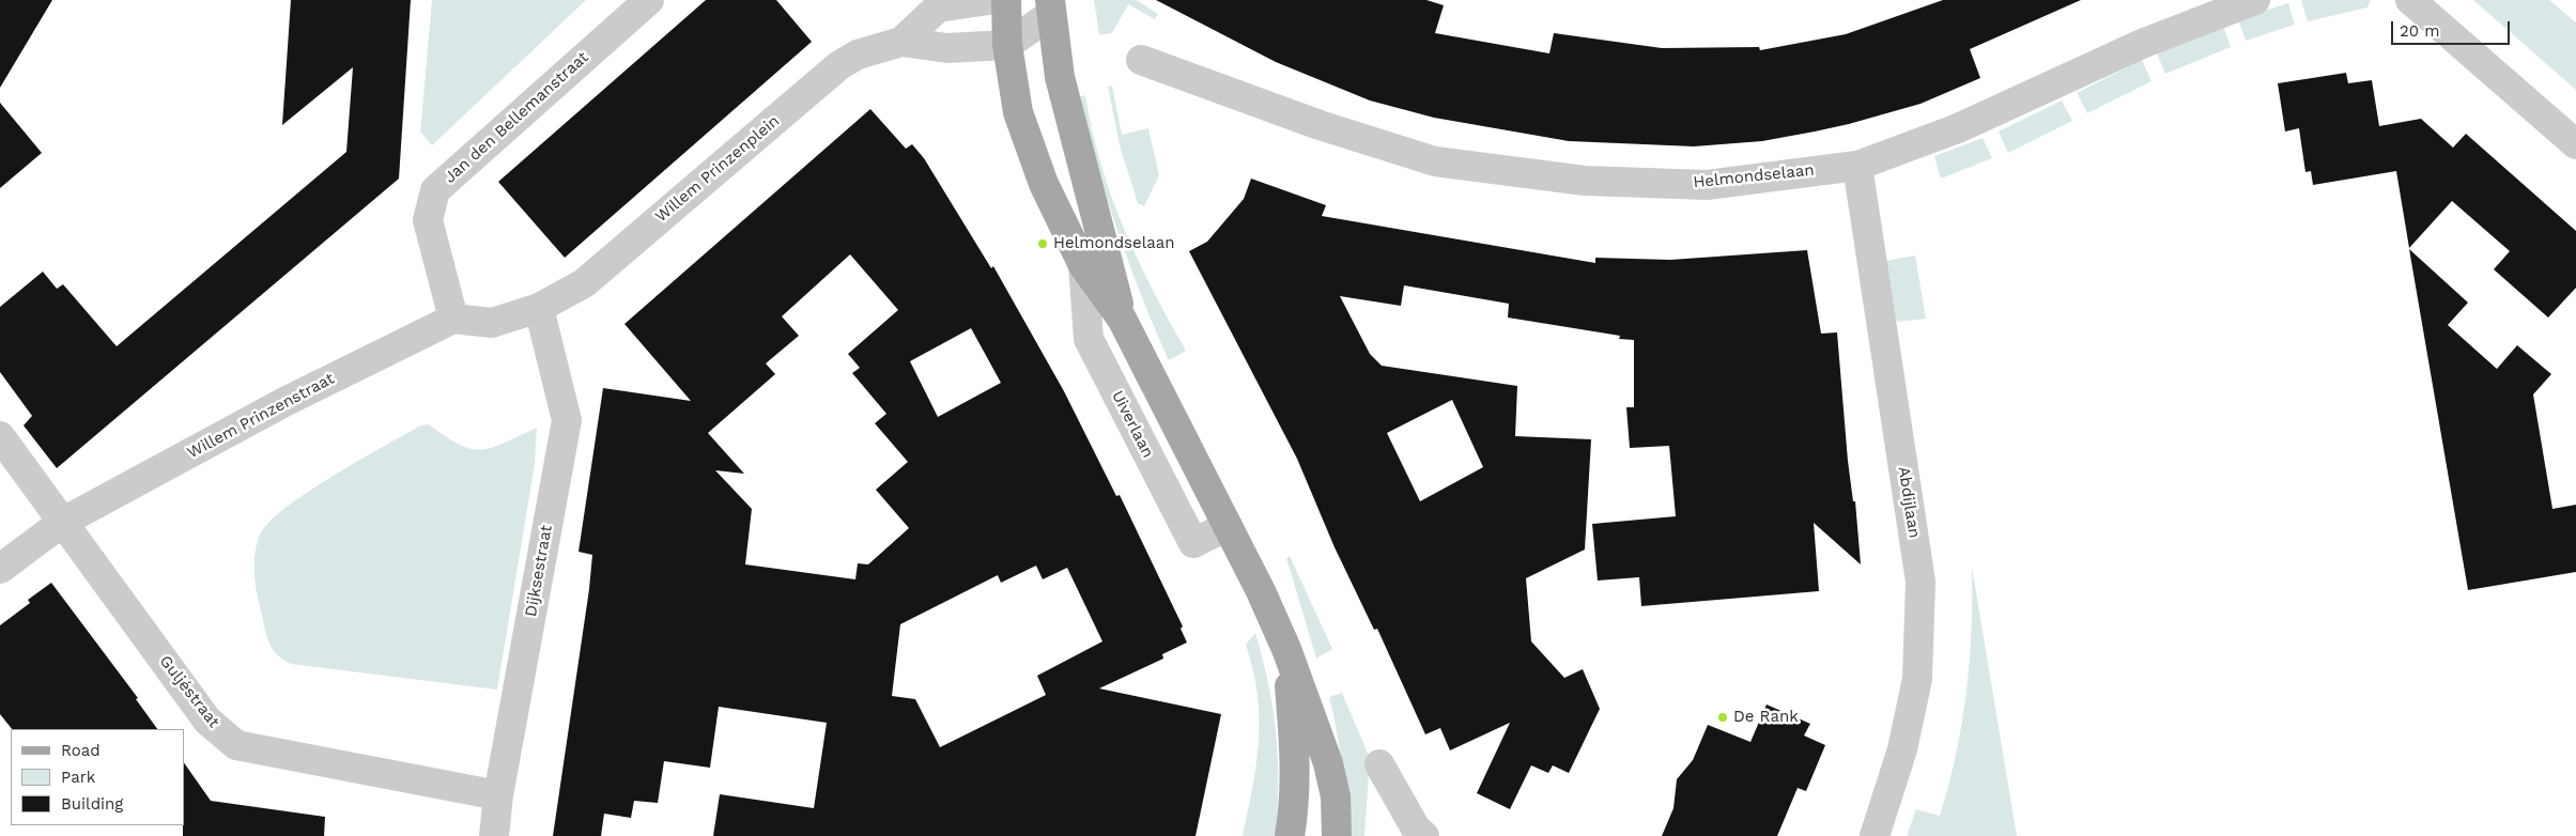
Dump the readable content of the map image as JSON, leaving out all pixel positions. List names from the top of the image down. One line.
{"streets":{"main road":["Uiverlaan"],"street":["Jan den Bellemanstraat","Willem Prinzenplein","Helmondselaan","Willem Prinzenstraat","Abdijlaan","Dijksestraat","Guljéstraat"]},"crossings":[["Jan den Bellemanstraat","Willem Prinzenstraat"],["Willem Prinzenplein","Uiverlaan"],["Willem Prinzenplein","Dijksestraat"],["Helmondselaan","Abdijlaan"],["Willem Prinzenstraat","Guljéstraat"],["Dijksestraat","Guljéstraat"]],"places":["Helmondselaan","De Rank"],"legend":["Road","Park","Building"],"scale_bar":"20 m"}
